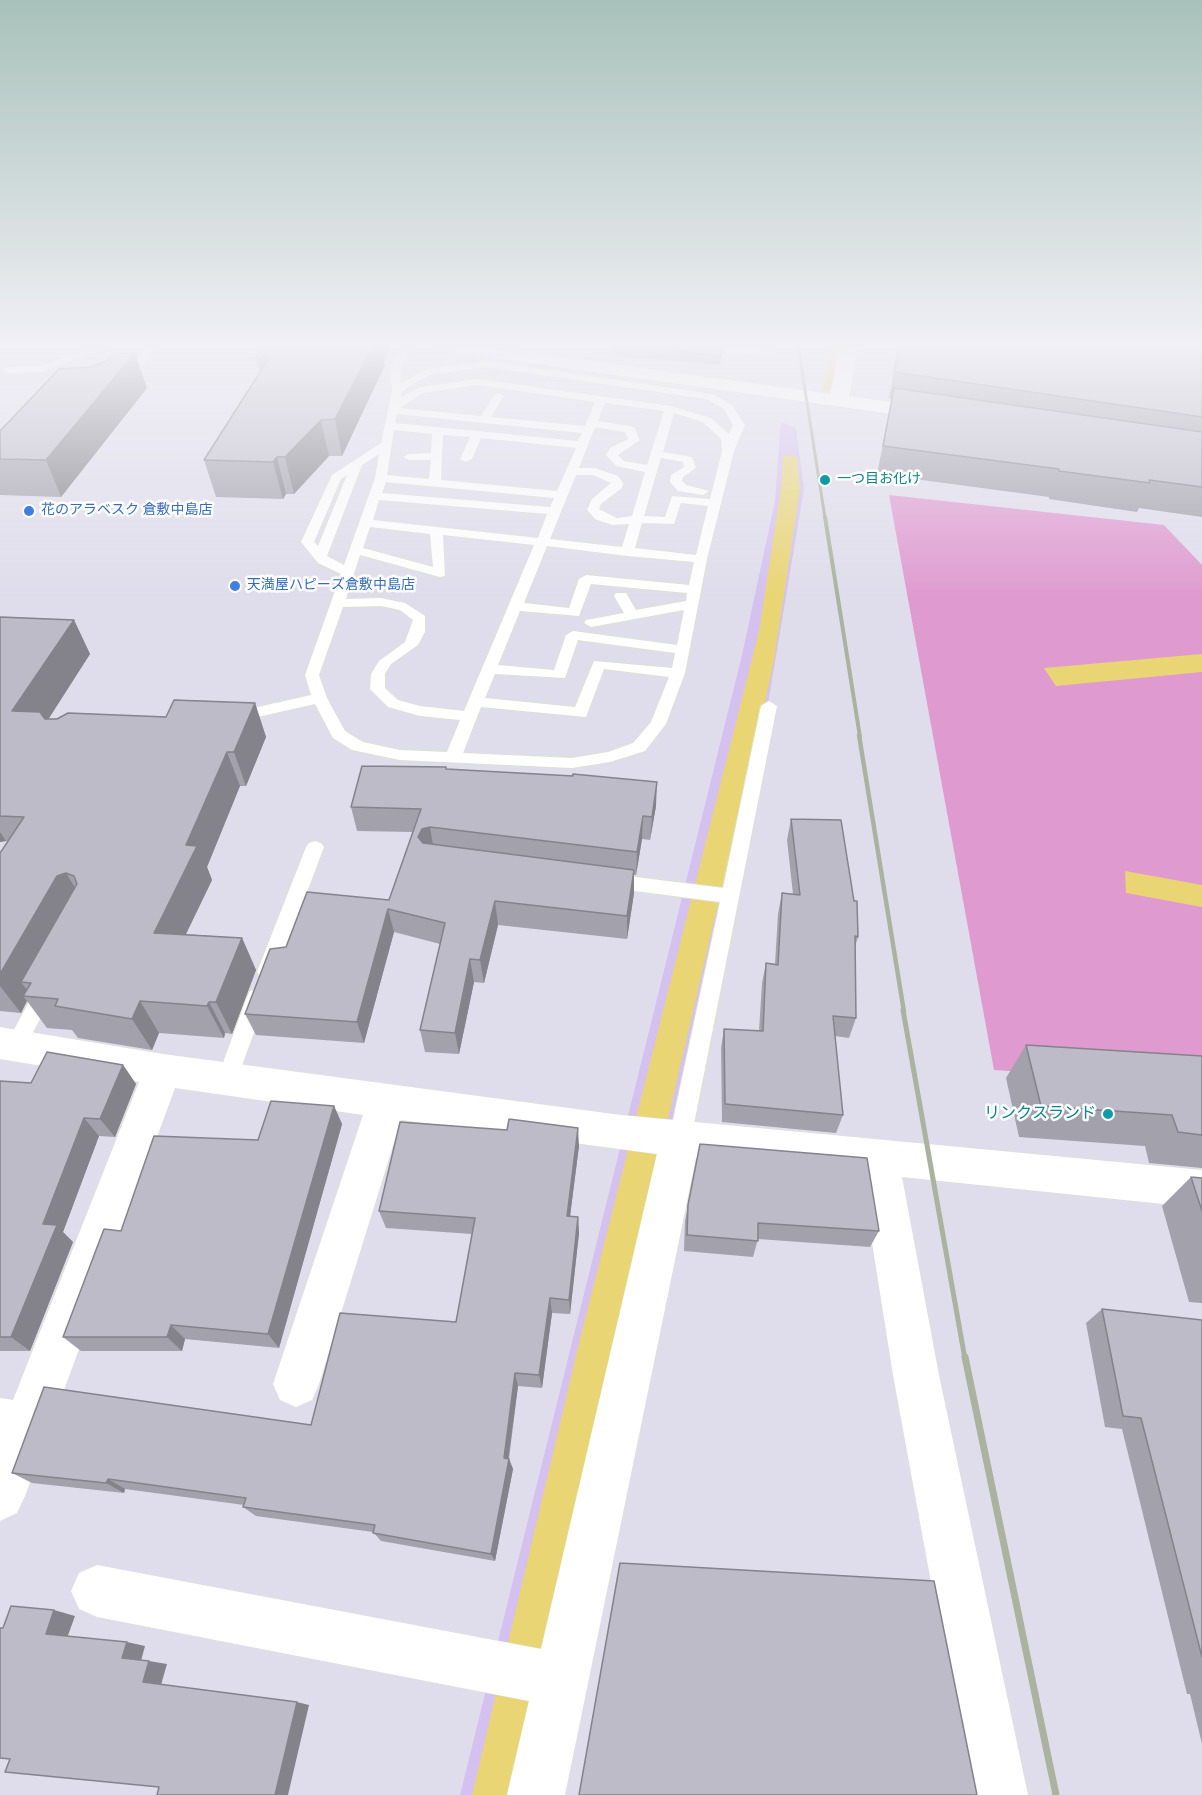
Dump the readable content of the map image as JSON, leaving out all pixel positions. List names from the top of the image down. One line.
{"places":["一つ目お化け","花のアラベスク 倉敷中島店","天満屋ハピーズ倉敷中島店","リンクスランド"]}
